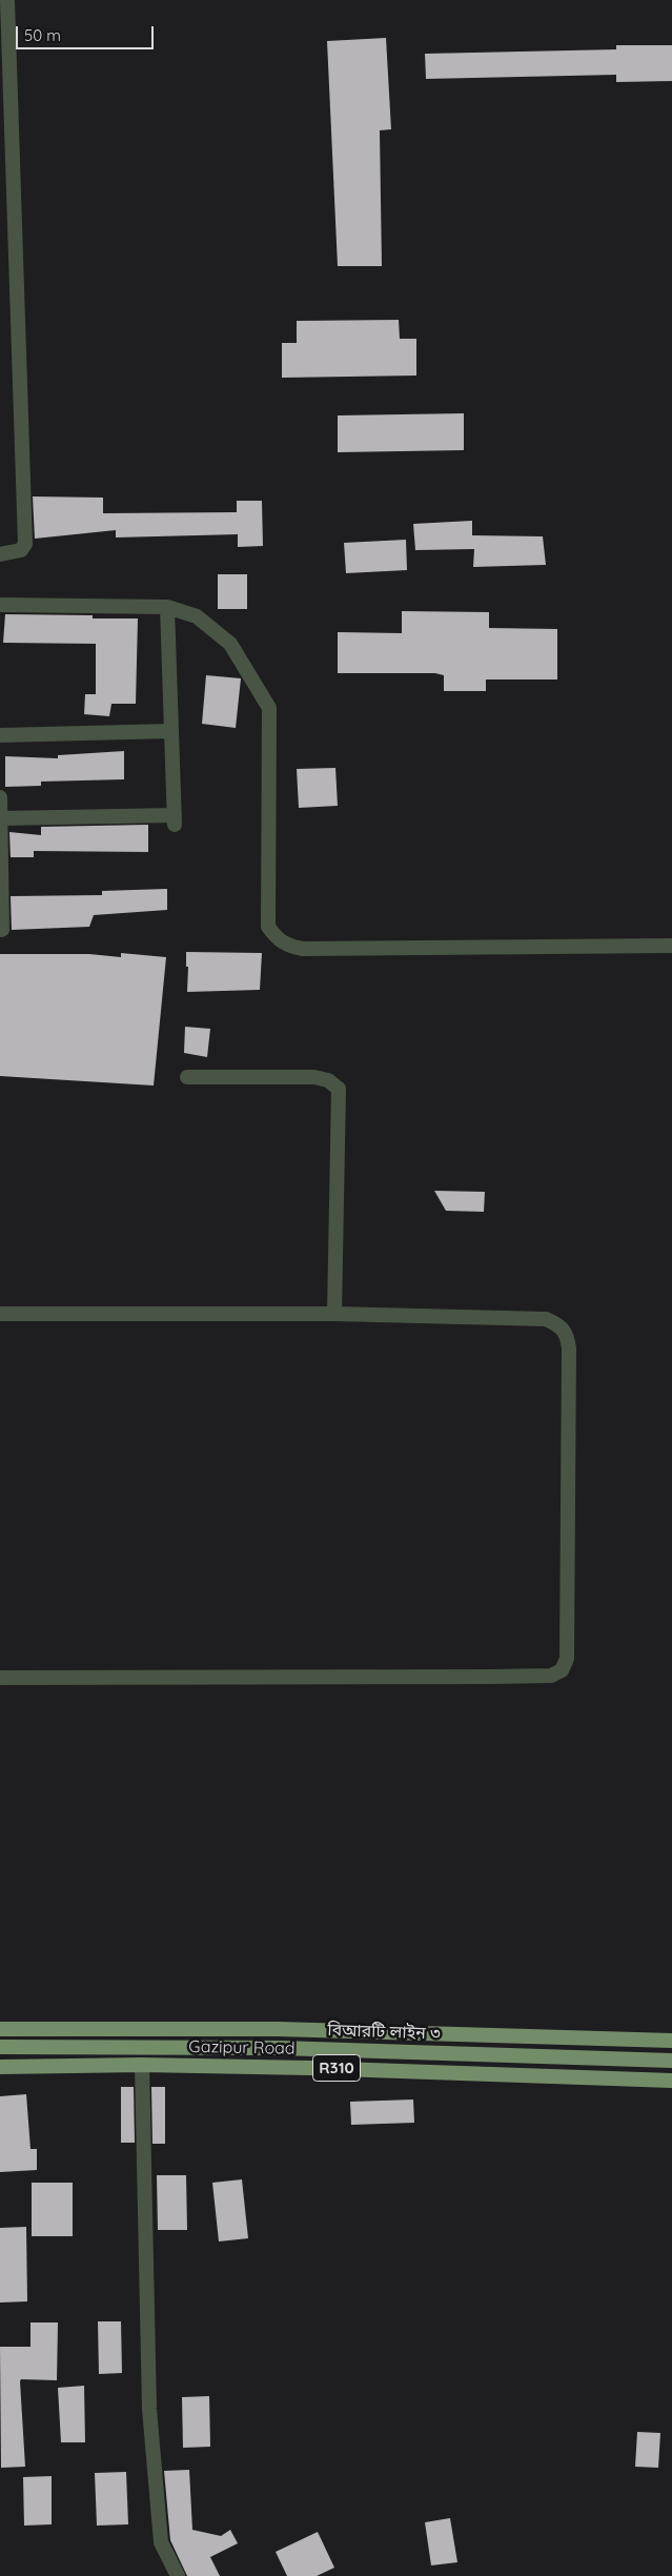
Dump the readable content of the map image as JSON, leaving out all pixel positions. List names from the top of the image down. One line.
{"streets":{"main road":["বিআরটি লাইন ৩","Gazipur Road","R310"]},"scale_bar":"50 m"}
